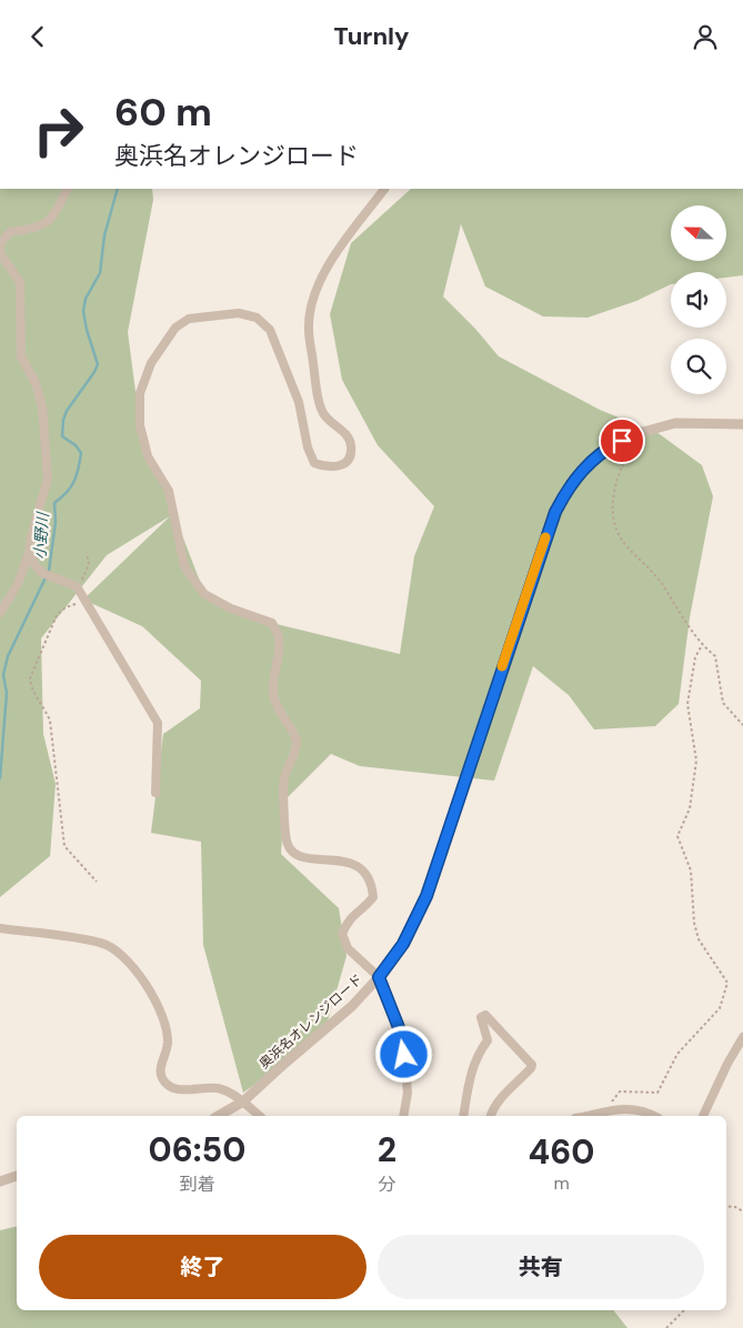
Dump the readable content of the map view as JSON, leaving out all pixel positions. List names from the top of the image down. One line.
{"streets":{"street":["奥浜名オレンジロード"]},"water":["小野川"],"north":"left","page":{"header":"Turnly","turn":["60 m","奥浜名オレンジロード"],"eta":["06:50","到着","2","分","460","m"],"buttons":["終了","共有"]}}
